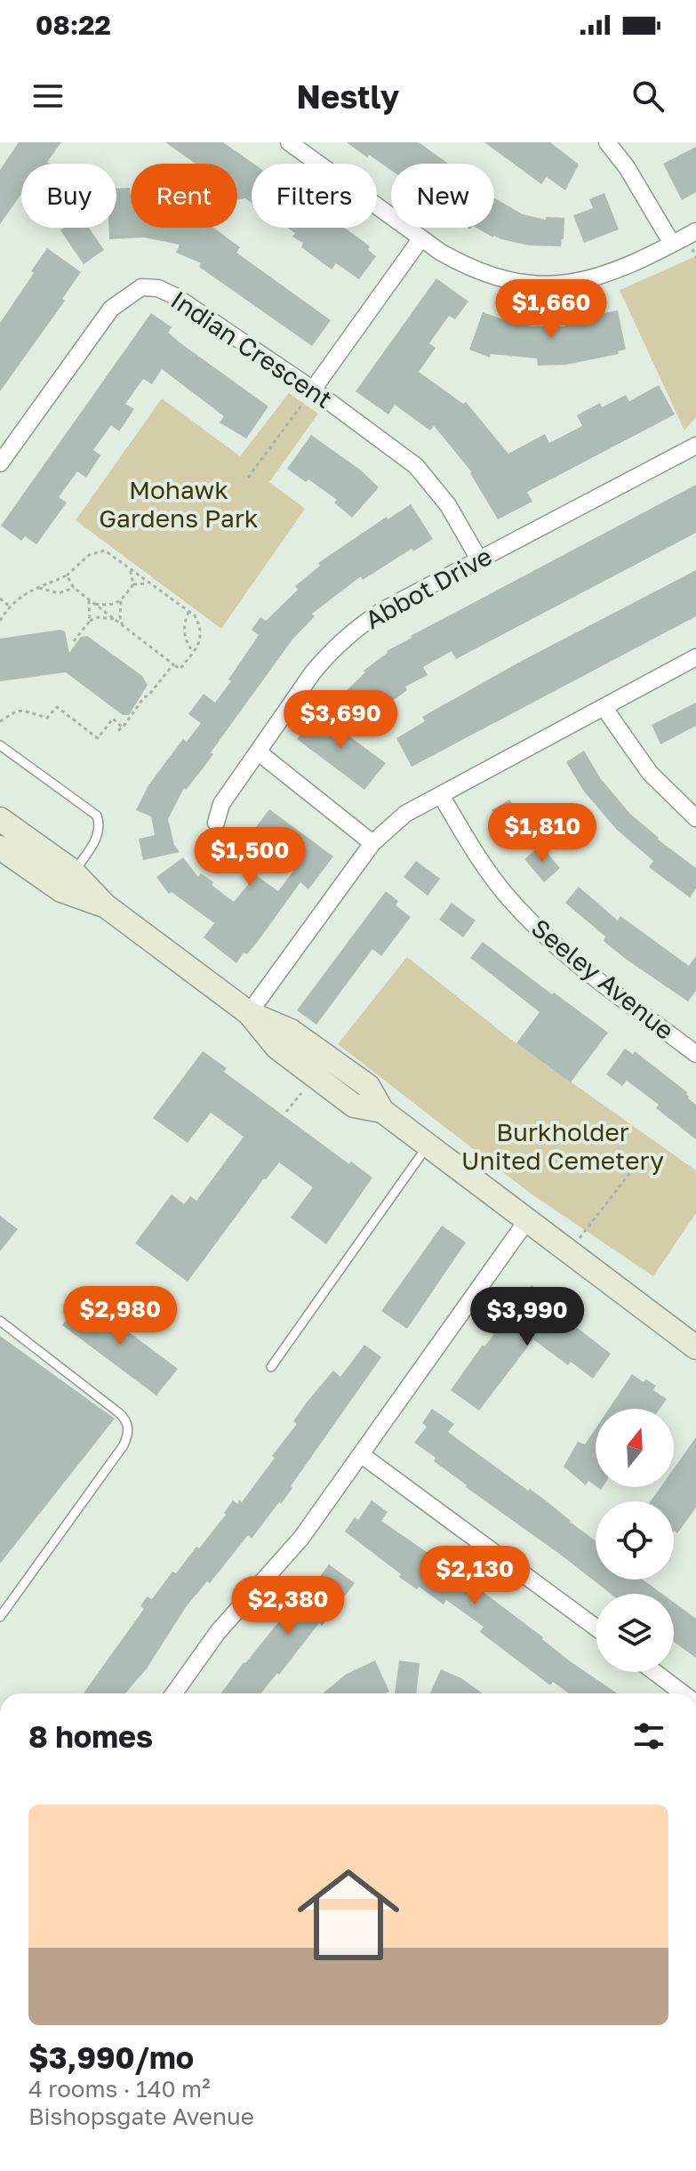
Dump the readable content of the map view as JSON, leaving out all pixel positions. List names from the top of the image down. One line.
{"streets":{"street":["Indian Crescent","Abbot Drive","Seeley Avenue"]},"crossings":[["Indian Crescent","Abbot Drive"]],"parks":["Mohawk Gardens Park","Burkholder United Cemetery"],"north":"top","page":{"status":"08:22","header":"Nestly","chip":["Buy","Rent","Filters","New"],"price":["$1,660","$3,690","$1,810","$1,500","$2,980","$3,990","$2,130","$2,380"],"heading":"8 homes","list":[{"name":"$3,990/mo","note":"4 rooms · 140 m² · Bishopsgate Avenue"}]}}
